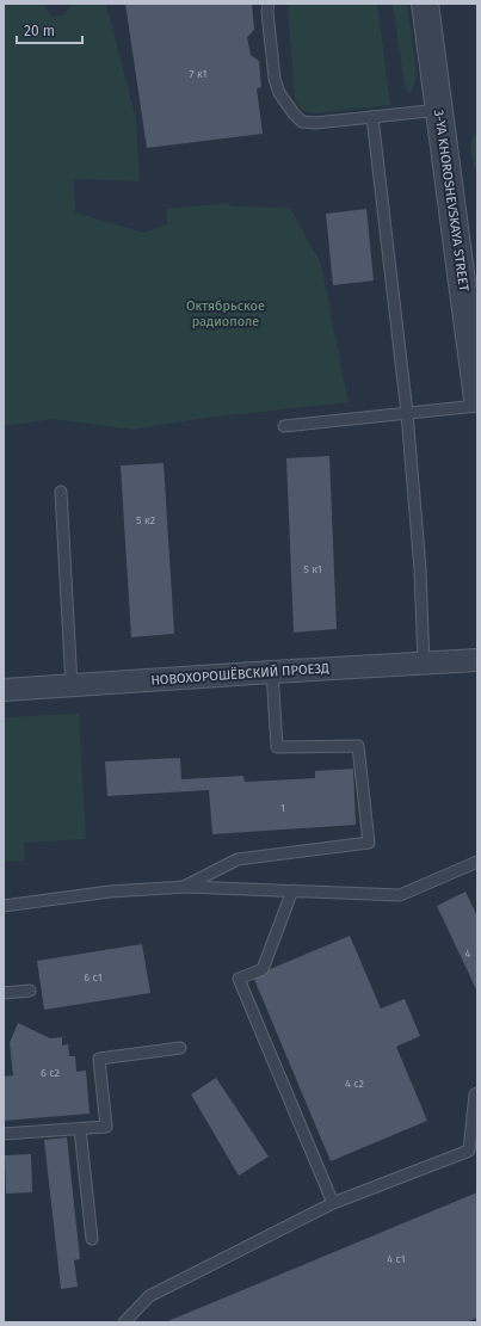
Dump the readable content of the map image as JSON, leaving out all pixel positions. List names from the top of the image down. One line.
{"streets":{"street":["3-YA KHOROSHEVSKAYA STREET","НОВОХОРОШЁВСКИЙ ПРОЕЗД"]},"parks":["Октябрьское радиополе"],"house_numbers":["7 к1","5 к2","5 к1","1","4","6 с1","6 с2","4 с2","4 с1"],"scale_bar":"20 m"}
